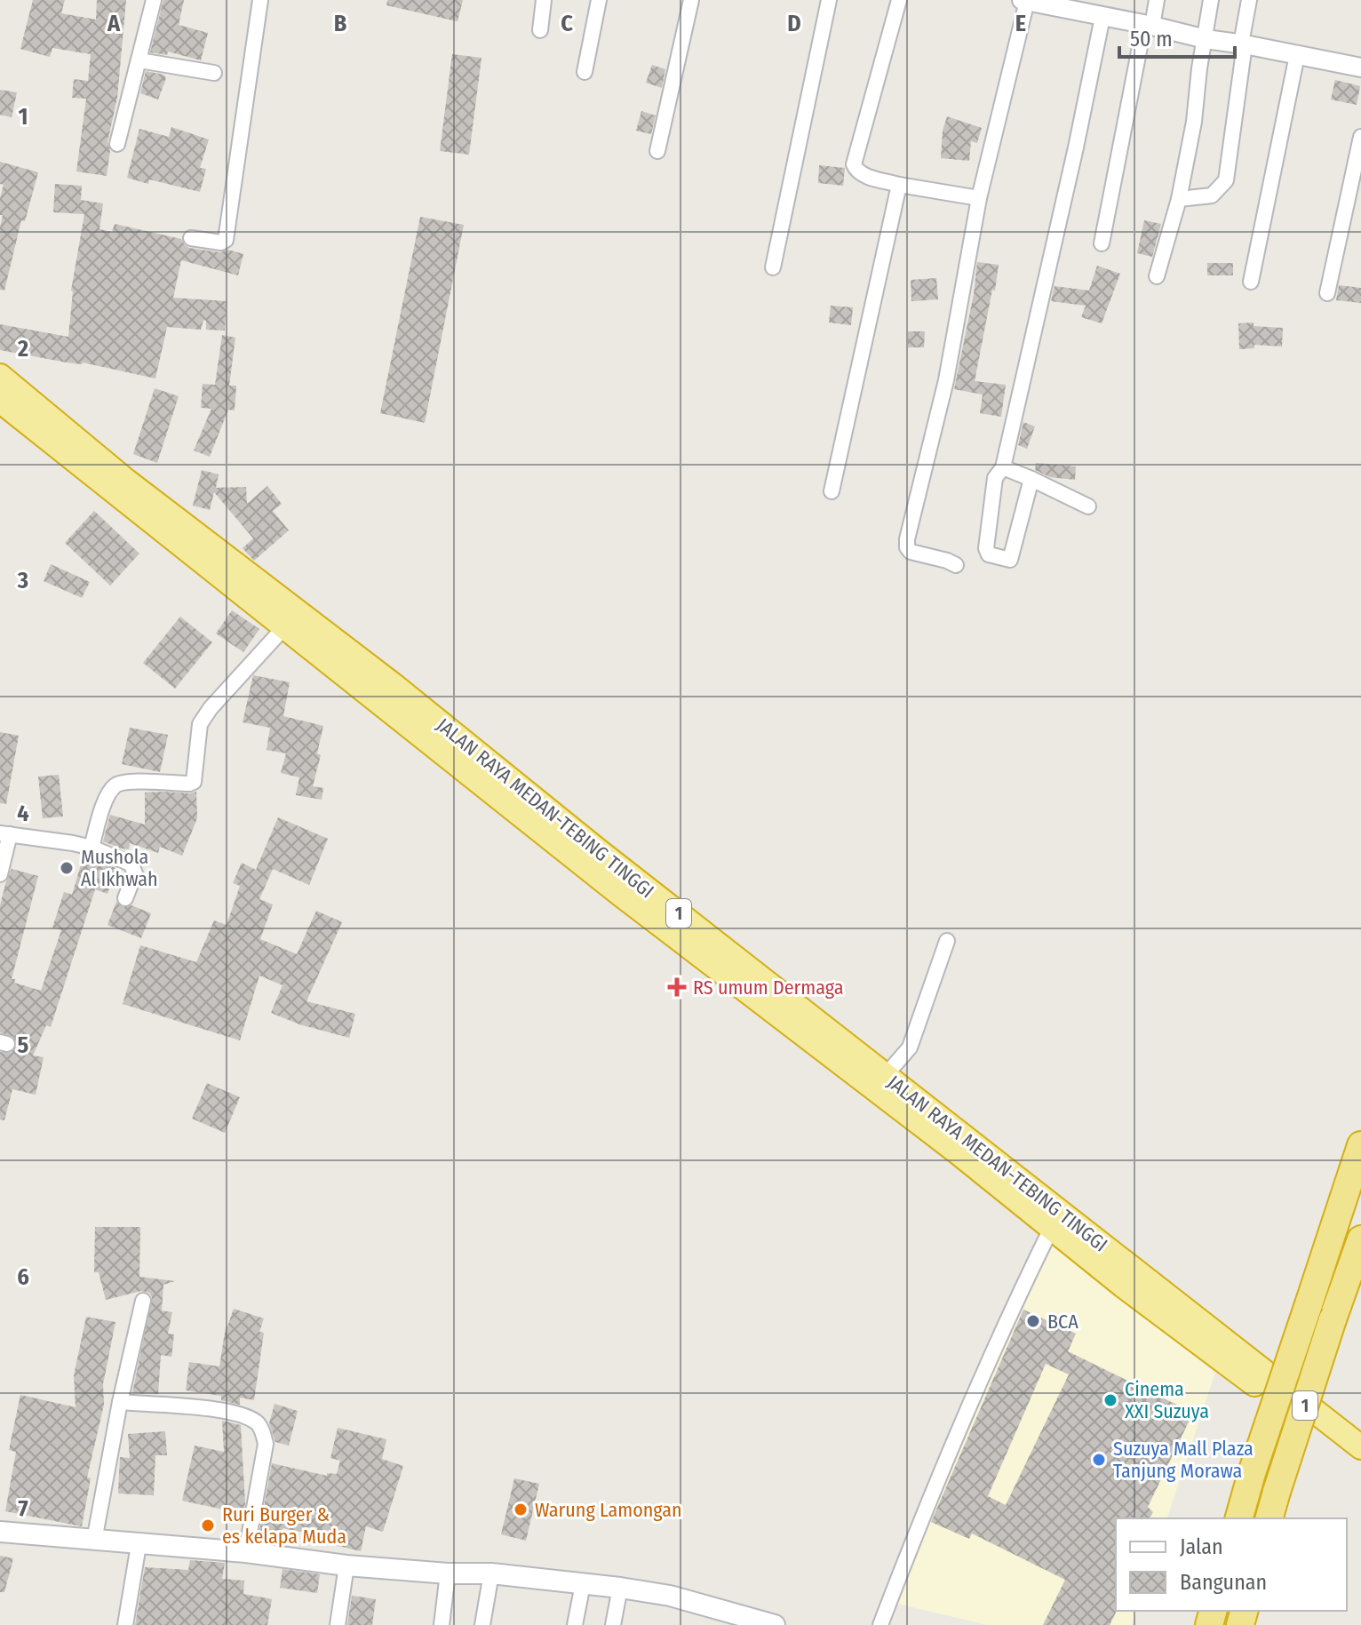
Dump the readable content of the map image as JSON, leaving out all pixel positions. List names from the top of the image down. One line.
{"streets":{"highway":["JALAN RAYA MEDAN-TEBING TINGGI","1"]},"places":{"other":["Mushola Al Ikhwah","BCA","Cinema XXI Suzuya","Suzuya Mall Plaza Tanjung Morawa","Warung Lamongan","Ruri Burger & es kelapa Muda"],"health":["RS umum Dermaga"]},"legend":["Jalan","Bangunan"],"scale_bar":"50 m","grid":{"columns":["A","B","C","D","E"],"rows":["1","2","3","4","5","6","7"]}}
